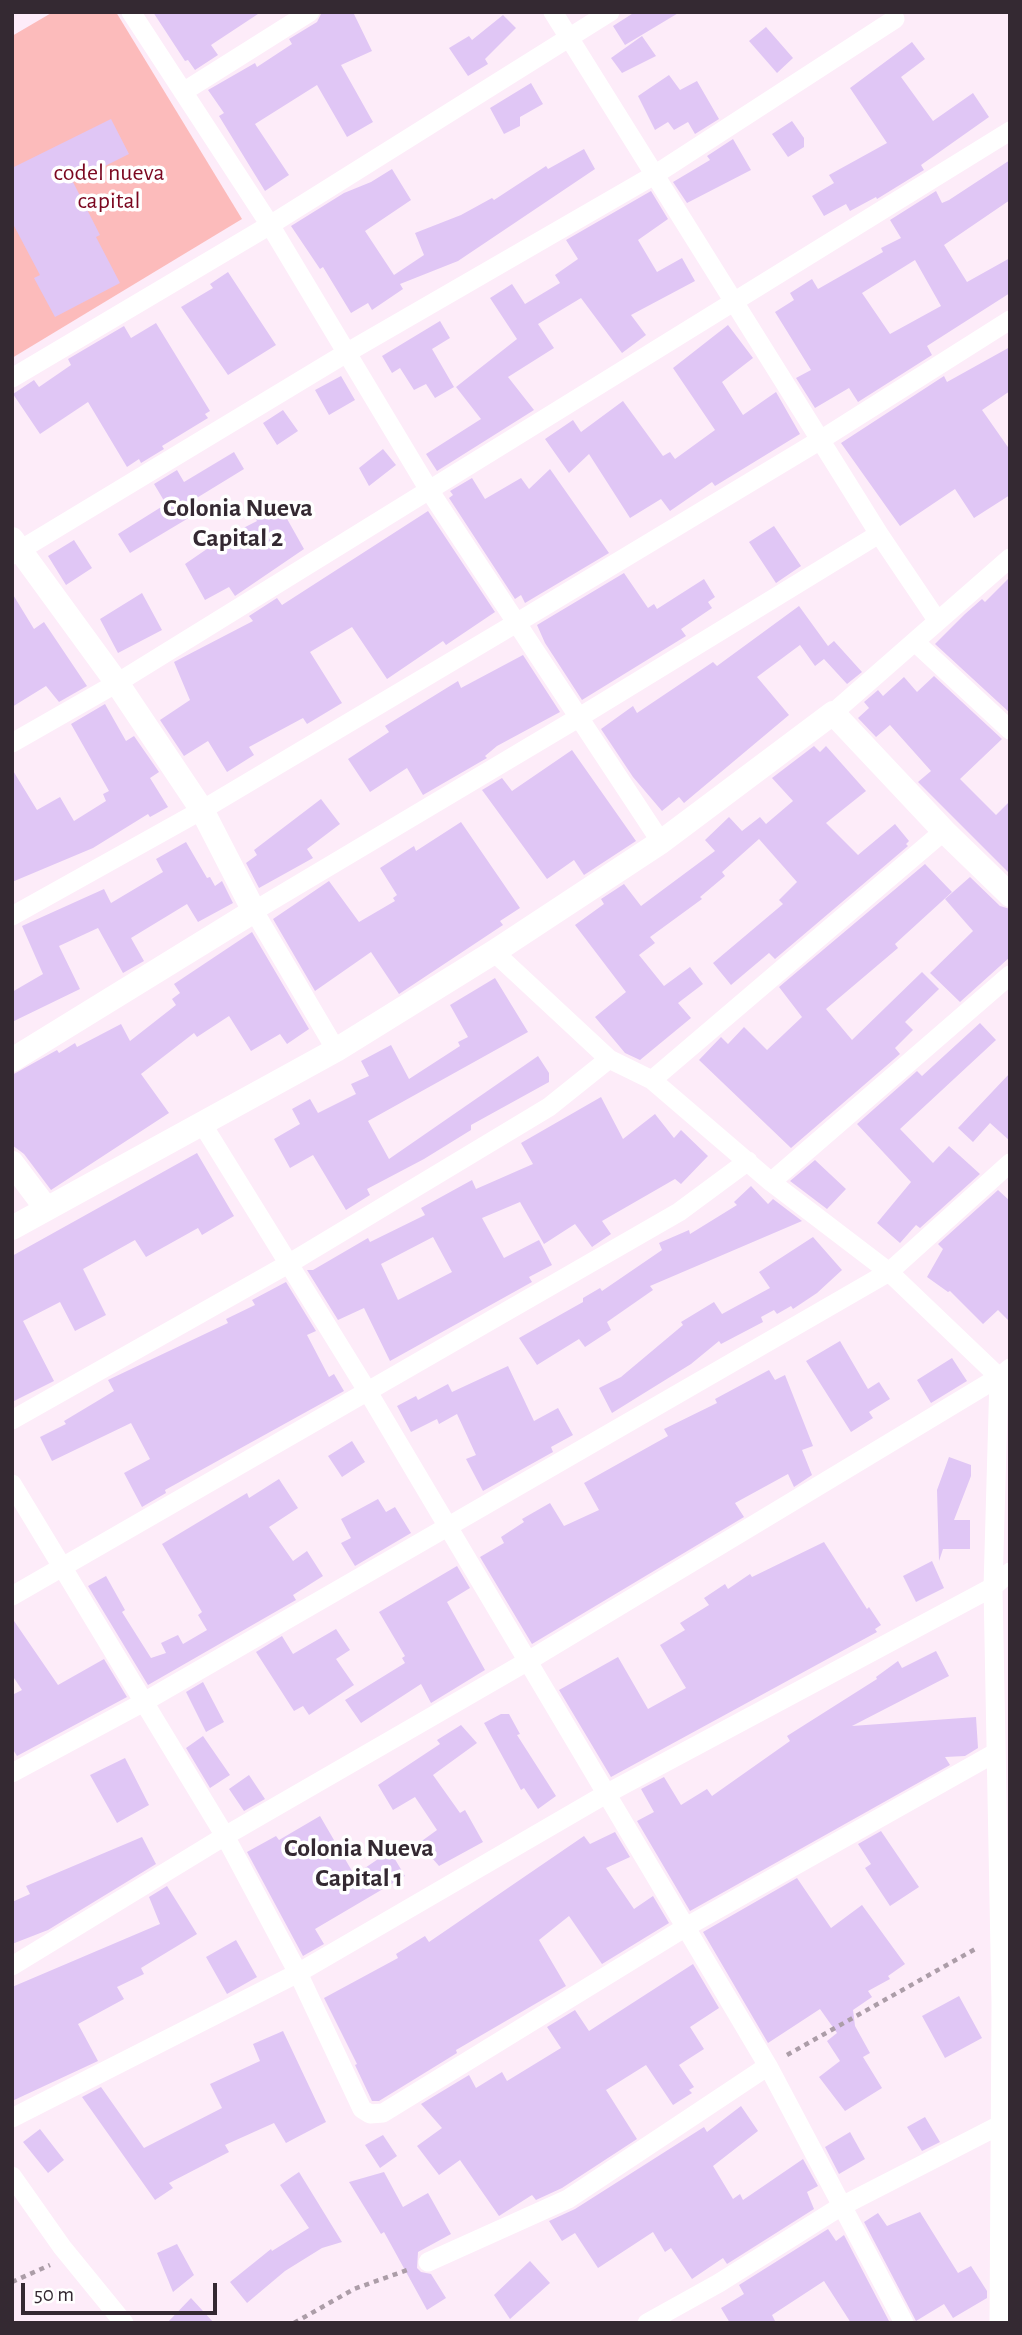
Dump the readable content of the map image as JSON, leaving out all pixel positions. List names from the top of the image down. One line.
{"districts":["Colonia Nueva Capital 2","Colonia Nueva Capital 1"],"parks":["codel nueva capital"],"scale_bar":"50 m"}
